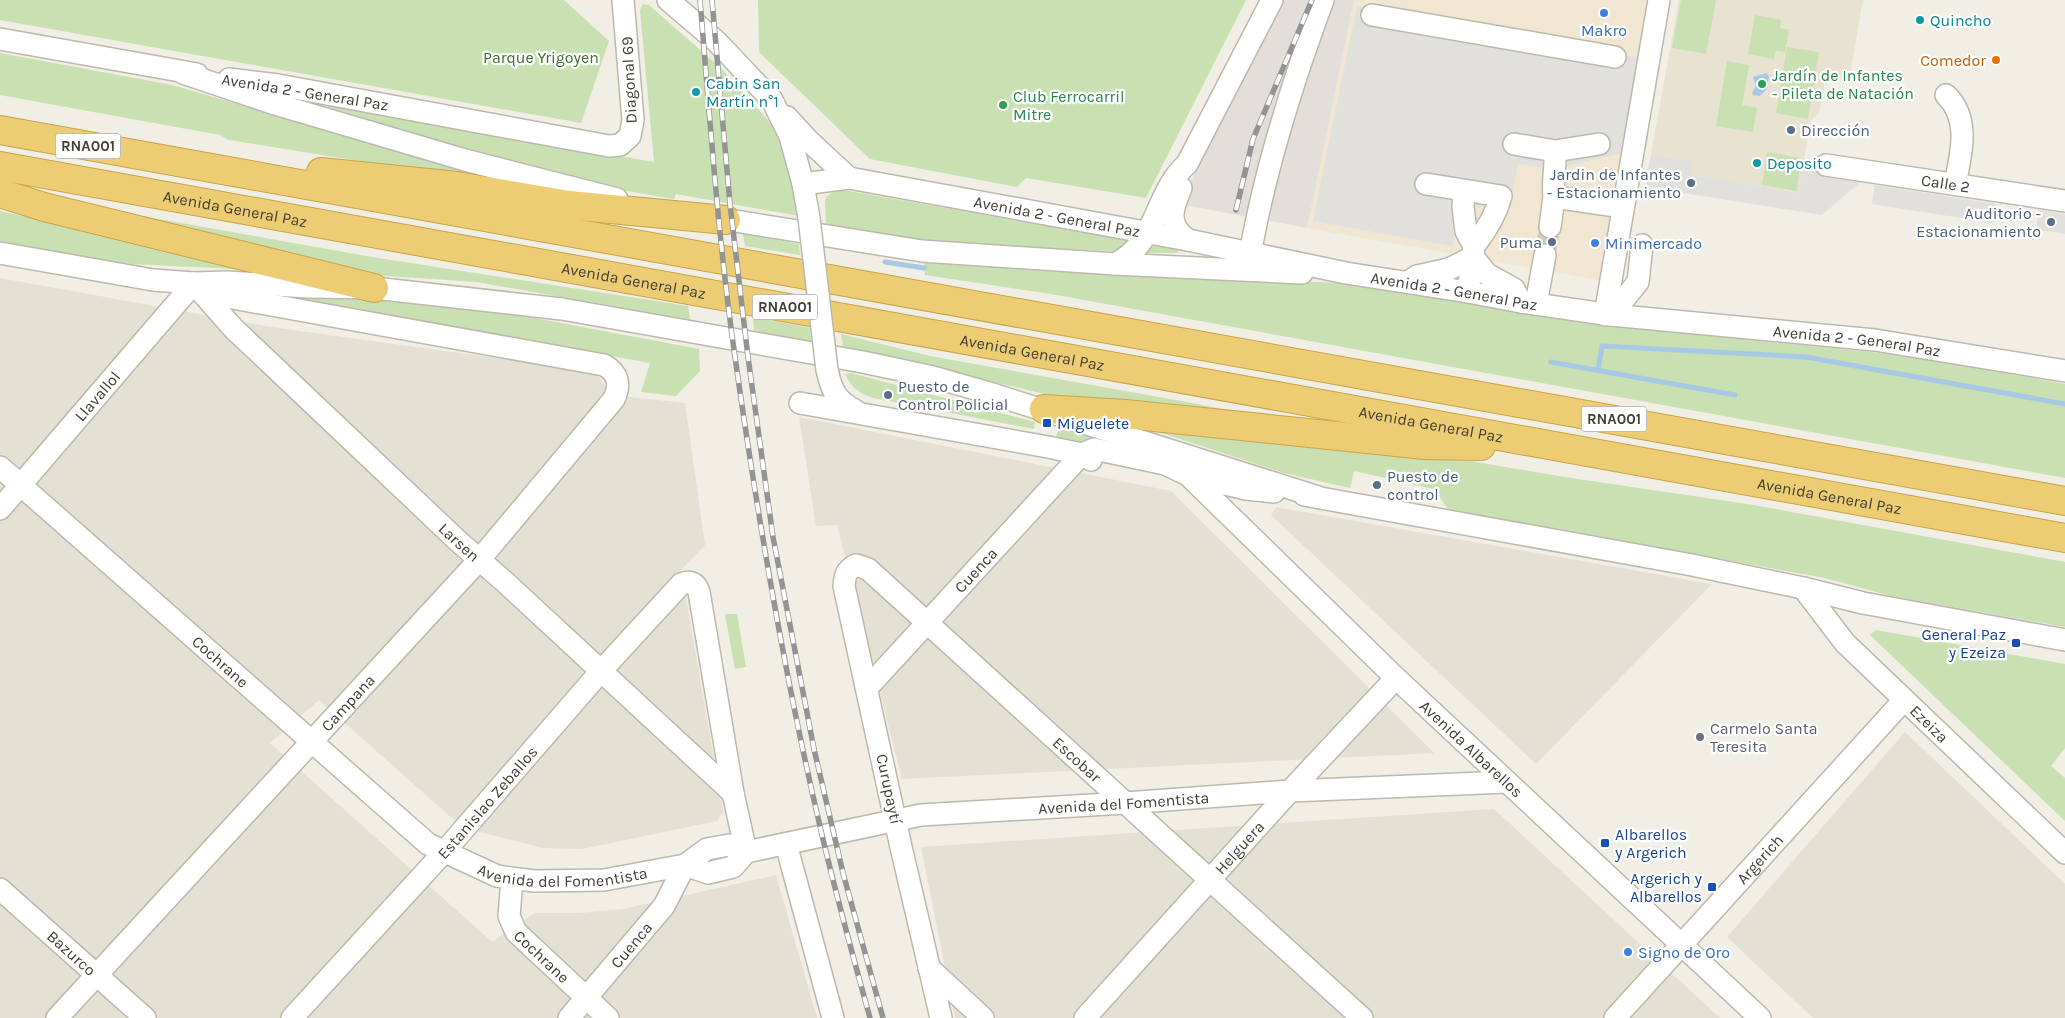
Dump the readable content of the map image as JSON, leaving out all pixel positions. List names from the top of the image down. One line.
{"streets":{"highway":["RNA001","Avenida General Paz"],"street":["Diagonal 69","Avenida 2 - General Paz","Calle 2","Llavallol","Larsen","Cuenca","Cochrane","Campana","Ezeiza","Avenida Albarellos","Escobar","Curupaytí","Estanislao Zeballos","Avenida del Fomentista","Helguera","Argerich","Bazurco"]},"crossings":[["Diagonal 69","Avenida 2 - General Paz"],["Llavallol","Larsen"],["Llavallol","Cochrane"],["Llavallol","Campana"],["Larsen","Campana"],["Larsen","Estanislao Zeballos"],["Cuenca","Cochrane"],["Cuenca","Escobar"],["Cuenca","Curupaytí"],["Cuenca","Avenida del Fomentista"],["Cochrane","Campana"],["Cochrane","Estanislao Zeballos"],["Cochrane","Avenida del Fomentista"],["Campana","Bazurco"],["Ezeiza","Argerich"],["Avenida Albarellos","Avenida del Fomentista"],["Avenida Albarellos","Helguera"],["Avenida Albarellos","Argerich"],["Escobar","Curupaytí"],["Escobar","Avenida del Fomentista"],["Escobar","Helguera"],["Curupaytí","Avenida del Fomentista"],["Estanislao Zeballos","Avenida del Fomentista"],["Avenida del Fomentista","Helguera"]],"parks":["Parque Yrigoyen"],"places":{"other":["Makro","Quincho","Comedor","Jardín de Infantes - Pileta de Natación","Cabin San Martín n°1","Club Ferrocarril Mitre","Dirección","Deposito","Jardin de Infantes - Estacionamiento","Auditorio - Estacionamiento","Puma","Minimercado","Puesto de Control Policial","Puesto de control","Carmelo Santa Teresita","Signo de Oro"],"transit":["Miguelete","General Paz y Ezeiza","Albarellos y Argerich","Argerich y Albarellos"]}}
